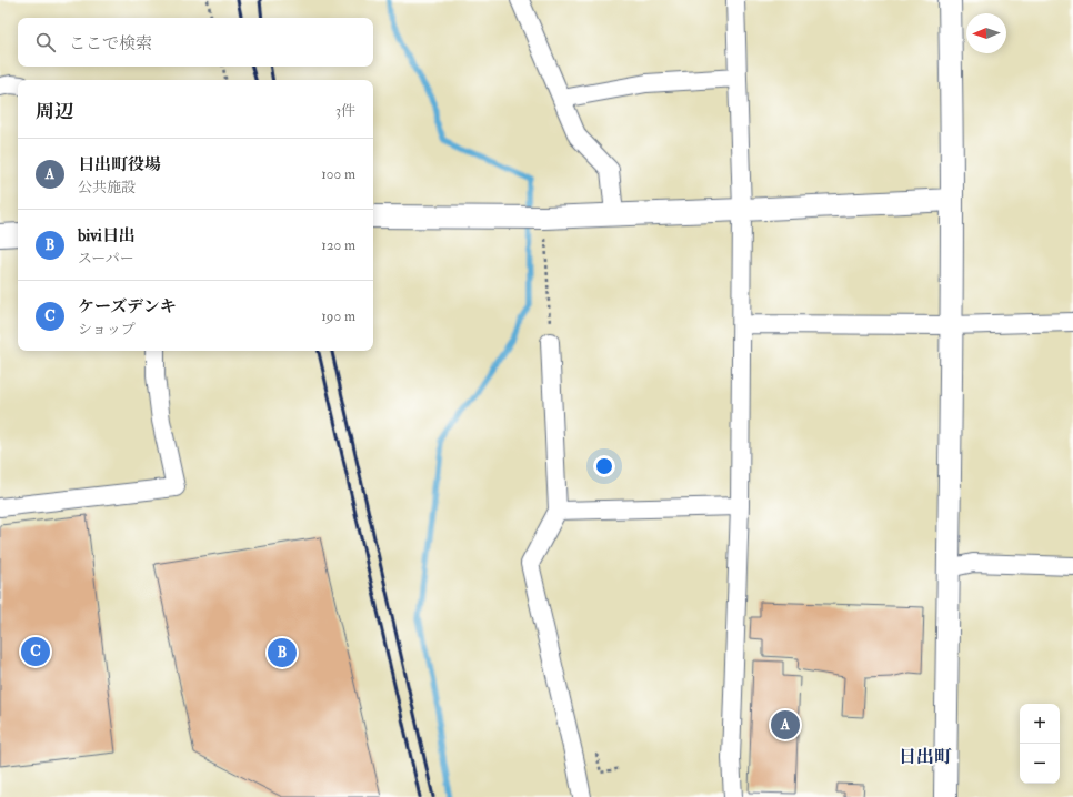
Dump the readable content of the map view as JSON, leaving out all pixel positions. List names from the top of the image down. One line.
{"districts":["日出町"],"north":"left","page":{"search":"ここで検索","heading":["周辺","3件"],"list":[{"mark":"A","name":"日出町役場","note":"公共施設","value":"100 m"},{"mark":"B","name":"bivi日出","note":"スーパー","value":"120 m"},{"mark":"C","name":"ケーズデンキ","note":"ショップ","value":"190 m"}],"pins":["C","B","A"],"map_buttons":["+","−"]}}
